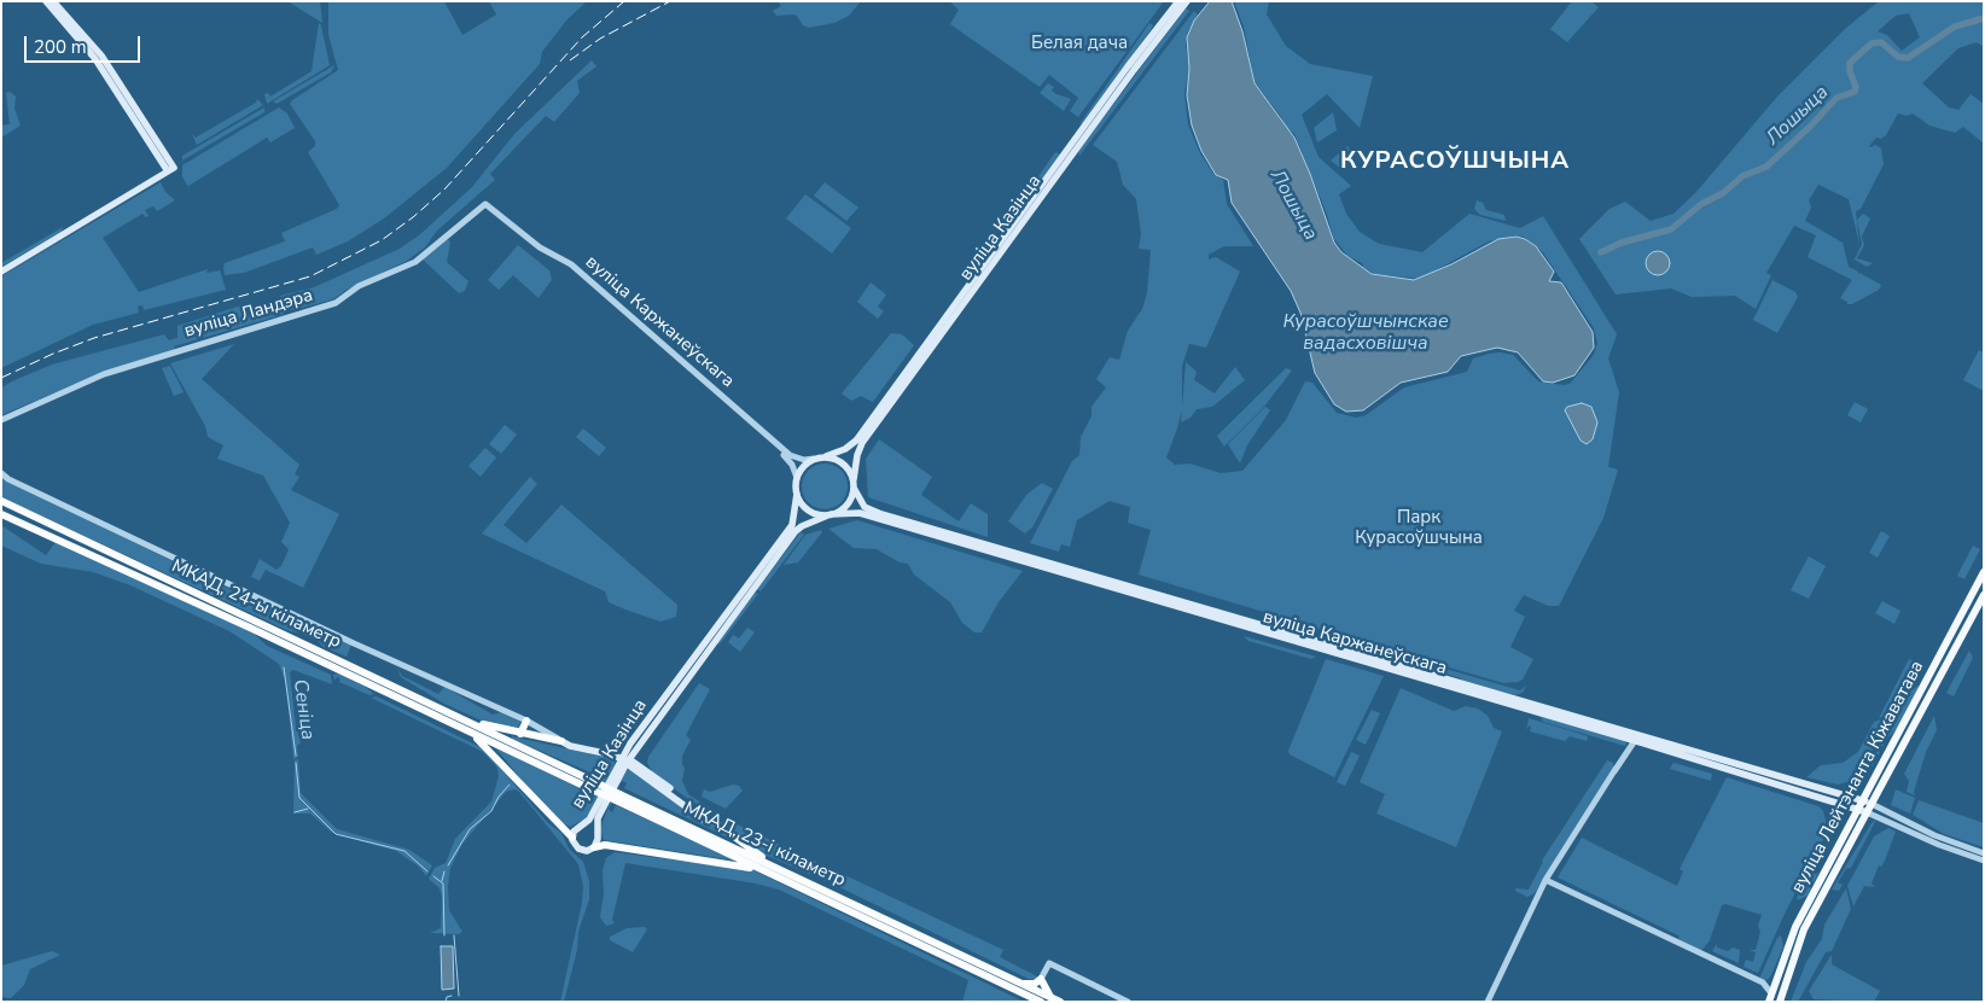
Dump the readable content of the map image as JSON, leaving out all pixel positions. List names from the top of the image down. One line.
{"streets":{"highway":["МКАД, 24-ы кіламетр","МКАД, 23-і кіламетр"],"main road":["вуліца Казінца","вуліца Каржанеўскага","вуліца Лейтэнанта Кіжаватава"],"street":["вуліца Ландэра"]},"crossings":[["вуліца Казінца","вуліца Каржанеўскага"],["вуліца Ландэра","вуліца Каржанеўскага"],["вуліца Каржанеўскага","вуліца Лейтэнанта Кіжаватава"],["МКАД, 24-ы кіламетр","МКАД, 23-і кіламетр"]],"districts":["КУРАСОЎШЧЫНА"],"water":["Лошыца","Курасоўшчынскае вадасховішча","Сеніца"],"parks":["Белая дача","Парк Курасоўшчына"],"scale_bar":"200 m"}
